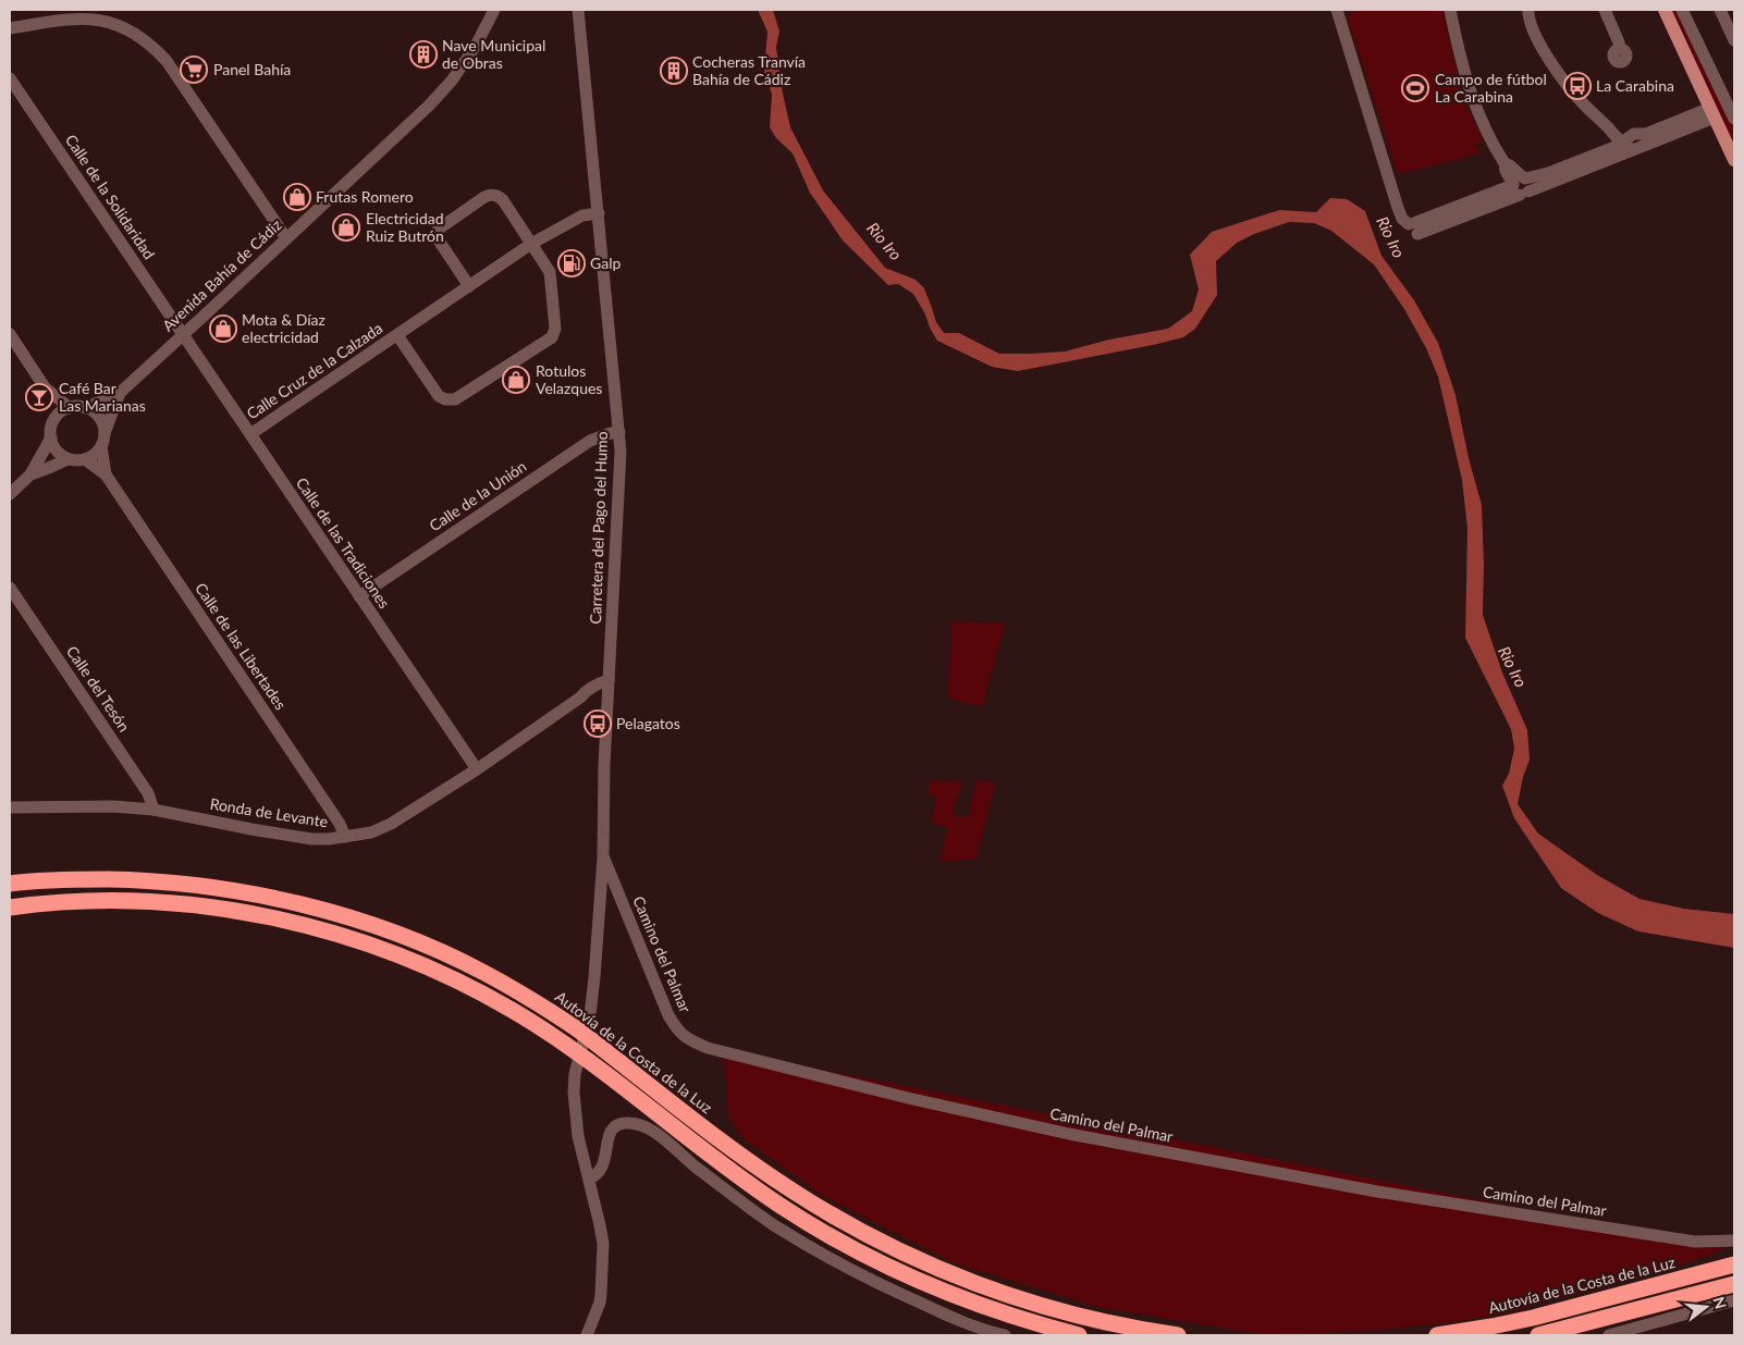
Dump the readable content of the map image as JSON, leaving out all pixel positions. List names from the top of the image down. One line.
{"streets":{"highway":["Autovía de la Costa de la Luz"],"street":["Calle de la Solidaridad","Avenida Bahía de Cádiz","Calle Cruz de la Calzada","Calle de la Unión","Carretera del Pago del Humo","Calle de las Tradiciones","Calle de las Libertades","Calle del Tesón","Ronda de Levante","Camino del Palmar"]},"crossings":[["Calle de la Solidaridad","Avenida Bahía de Cádiz"],["Calle de la Solidaridad","Calle de las Tradiciones"],["Avenida Bahía de Cádiz","Calle de las Tradiciones"],["Avenida Bahía de Cádiz","Calle de las Libertades"],["Calle Cruz de la Calzada","Carretera del Pago del Humo"],["Calle Cruz de la Calzada","Calle de las Tradiciones"],["Calle de la Unión","Carretera del Pago del Humo"],["Calle de la Unión","Calle de las Tradiciones"],["Carretera del Pago del Humo","Ronda de Levante"],["Carretera del Pago del Humo","Camino del Palmar"],["Calle de las Tradiciones","Ronda de Levante"],["Calle de las Libertades","Ronda de Levante"],["Calle del Tesón","Ronda de Levante"]],"water":["Rio Iro"],"places":{"building":["Nave Municipal de Obras","Cocheras Tranvía Bahía de Cádiz"],"supermarket":["Panel Bahía"],"bus stop":["La Carabina","Pelagatos"],"sports":["Campo de fútbol La Carabina"],"shop":["Frutas Romero","Electricidad Ruiz Butrón","Mota & Díaz electricidad","Rotulos Velazques"],"fuel station":["Galp"],"bar":["Café Bar Las Marianas"]},"north":"right"}
